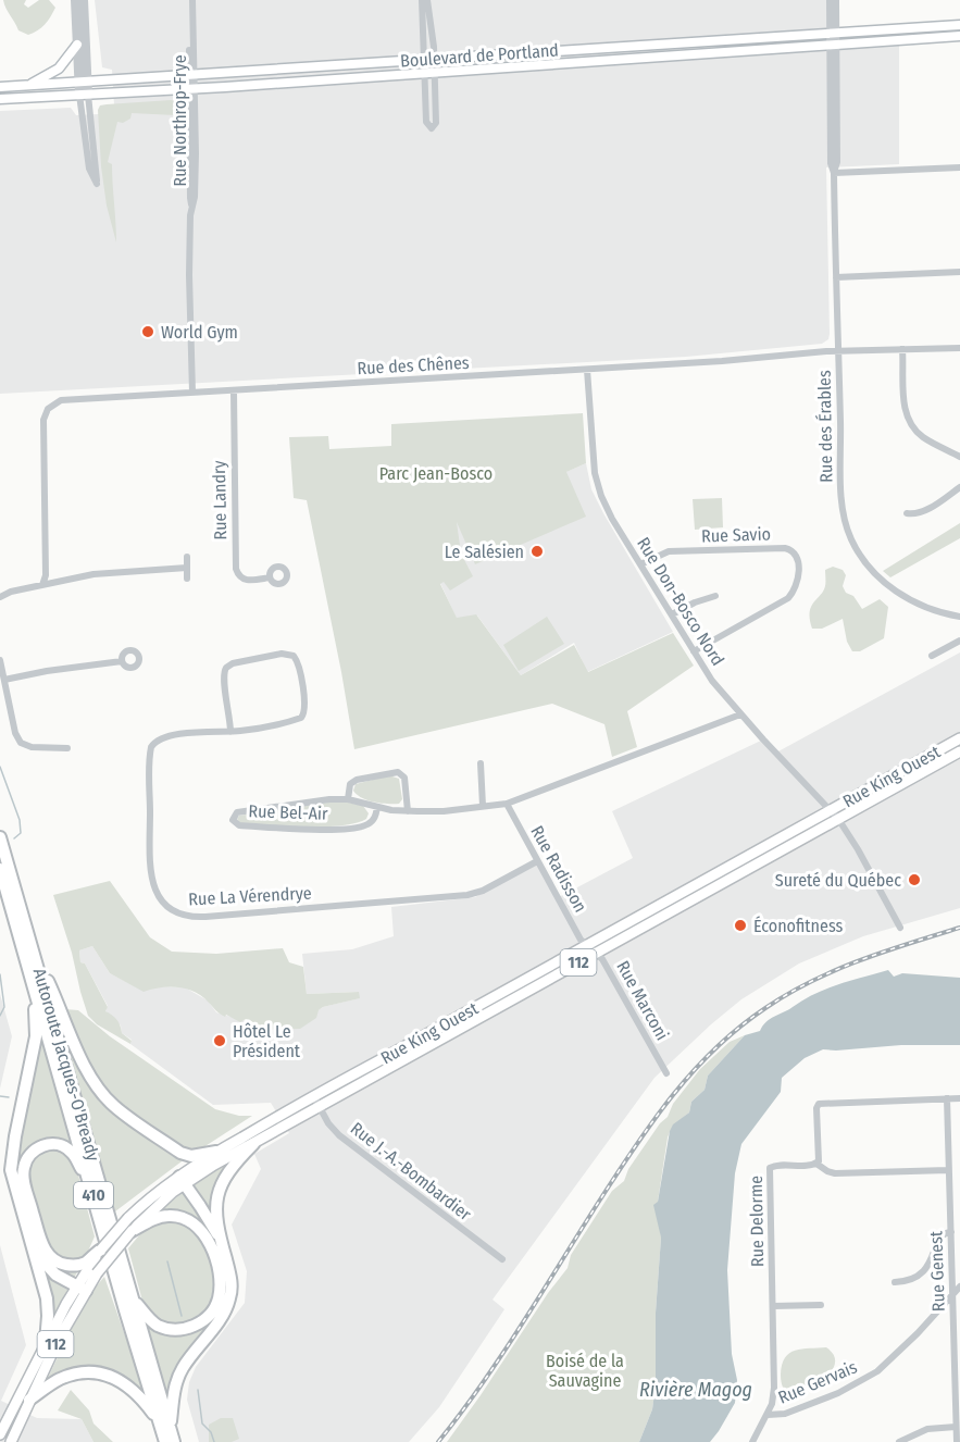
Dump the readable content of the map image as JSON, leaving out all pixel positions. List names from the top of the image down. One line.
{"streets":{"highway":["Autoroute Jacques-O'Bready","410"],"main road":["Boulevard de Portland","Rue King Ouest","112"],"street":["Rue Northrop-Frye","Rue des Chênes","Rue des Érables","Rue Landry","Rue Savio","Rue Don-Bosco Nord","Rue Bel-Air","Rue Radisson","Rue La Vérendrye","Rue Marconi","Rue J.-A.-Bombardier","Rue Delorme","Rue Genest","Rue Gervais"]},"crossings":[["Boulevard de Portland","Rue Northrop-Frye"],["Boulevard de Portland","Rue des Érables"],["Rue Northrop-Frye","Rue des Chênes"],["Rue des Chênes","Rue des Érables"],["Rue des Chênes","Rue Landry"],["Rue des Chênes","Rue Don-Bosco Nord"],["Rue Savio","Rue Don-Bosco Nord"],["Rue Don-Bosco Nord","Rue King Ouest"],["Rue Don-Bosco Nord","Rue Bel-Air"],["Rue King Ouest","Rue Radisson"],["Rue King Ouest","Rue Marconi"],["Rue King Ouest","Rue J.-A.-Bombardier"],["Rue Bel-Air","Rue Radisson"],["Rue Radisson","Rue La Vérendrye"],["Rue Radisson","Rue Marconi"],["Rue Delorme","Rue Gervais"],["Rue Genest","Rue Gervais"]],"water":["Rivière Magog"],"parks":["Parc Jean-Bosco","Boisé de la Sauvagine"],"places":["World Gym","Le Salésien","Sureté du Québec","Éconofitness","Hôtel Le Président"]}
